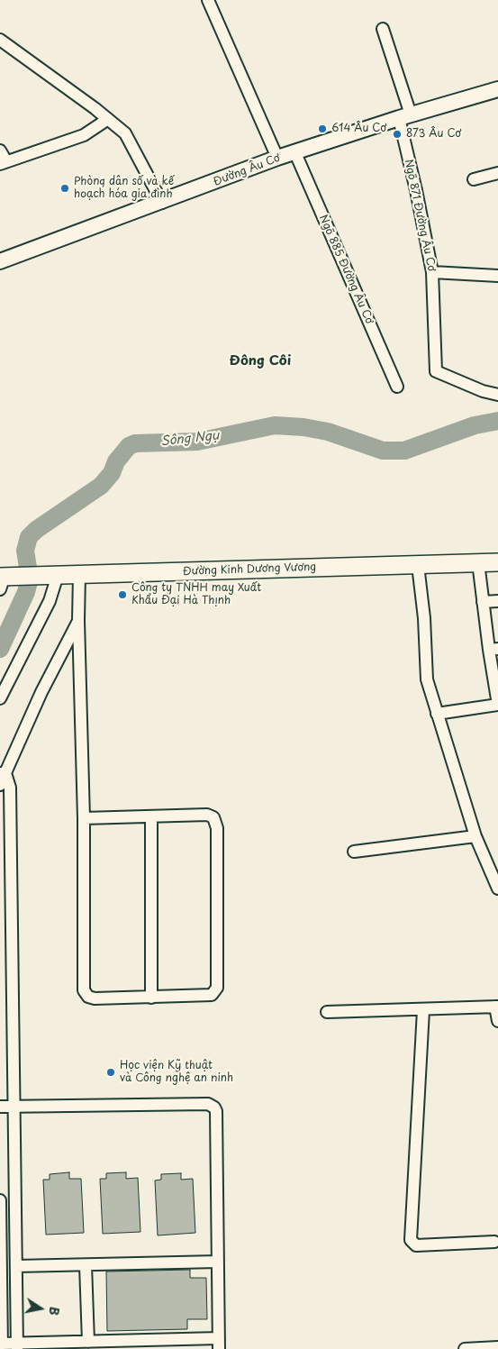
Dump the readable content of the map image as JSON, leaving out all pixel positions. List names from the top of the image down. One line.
{"streets":{"highway":["Đường Kinh Dương Vương"],"main road":["Đường Âu Cơ"],"street":["Ngõ 871 Đường Âu Cơ","Ngõ 885 Đường Âu Cơ"]},"crossings":[["Đường Âu Cơ","Ngõ 871 Đường Âu Cơ"],["Đường Âu Cơ","Ngõ 885 Đường Âu Cơ"]],"districts":["Đông Côi"],"water":["Sông Ngụ"],"places":["614 Âu Cơ","873 Âu Cơ","Phòng dân số và kế hoạch hóa gia đình","Công ty TNHH may Xuất Khẩu Đại Hà Thịnh","Học viện Kỹ thuật và Công nghệ an ninh"],"north":"right"}
